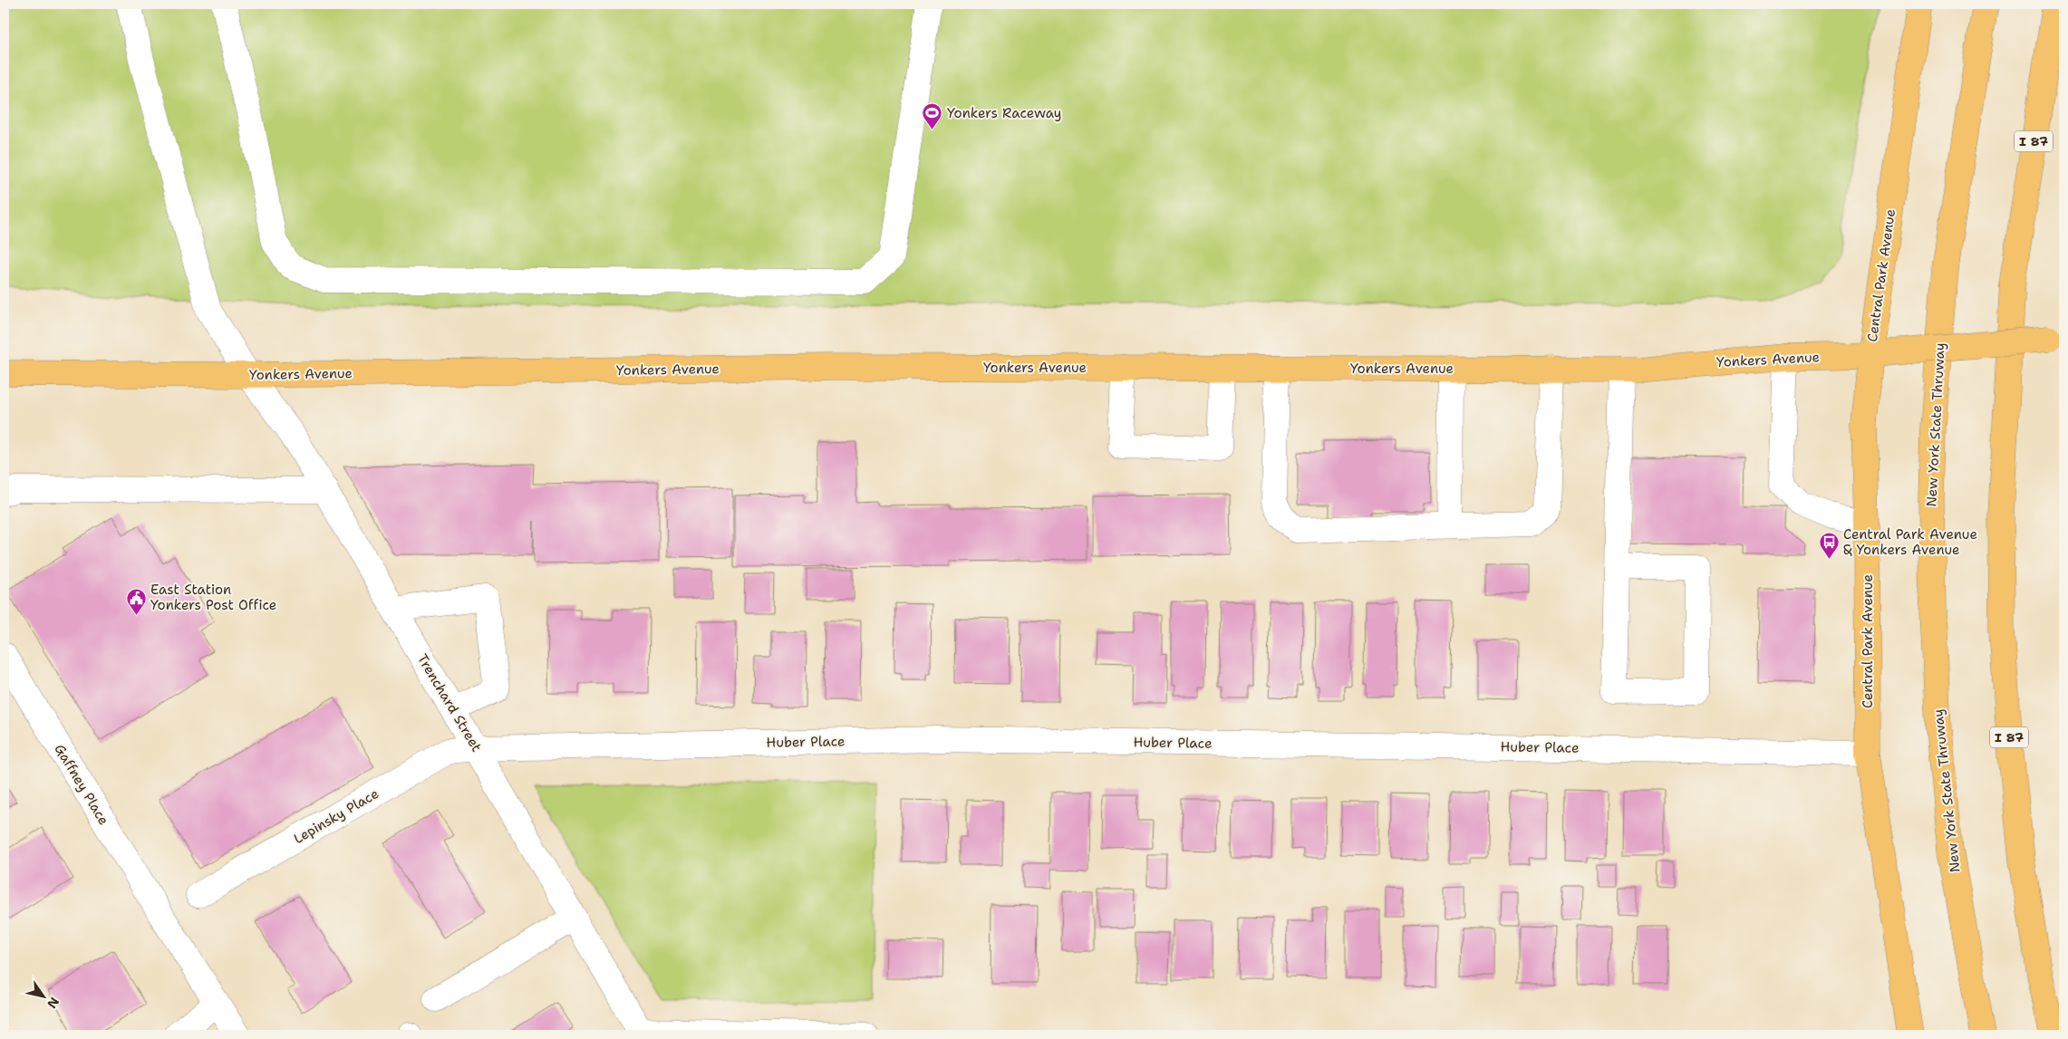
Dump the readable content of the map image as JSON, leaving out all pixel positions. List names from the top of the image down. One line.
{"streets":{"main road":["I 87","Central Park Avenue","Yonkers Avenue","New York State Thruway"],"street":["Trenchard Street","Huber Place","Gaffney Place","Lepinsky Place"]},"crossings":[["Central Park Avenue","Yonkers Avenue"],["Central Park Avenue","Huber Place"],["Yonkers Avenue","Trenchard Street"],["Trenchard Street","Huber Place"],["Trenchard Street","Lepinsky Place"],["Huber Place","Lepinsky Place"]],"places":{"sports":["Yonkers Raceway"],"bus stop":["Central Park Avenue & Yonkers Avenue"],"public building":["East Station Yonkers Post Office"]},"north":"bottom right"}
